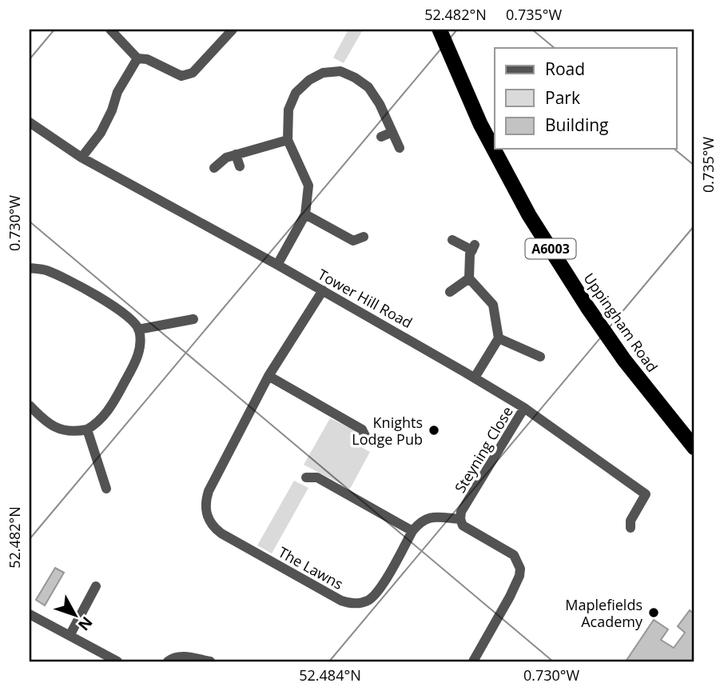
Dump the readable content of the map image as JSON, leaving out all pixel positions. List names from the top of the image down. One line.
{"streets":{"highway":["A6003","Uppingham Road"],"street":["Tower Hill Road","Steyning Close","The Lawns"]},"crossings":[["Tower Hill Road","Steyning Close"],["Tower Hill Road","The Lawns"]],"places":["Knights Lodge Pub","Maplefields Academy"],"legend":["Road","Park","Building"],"north":"bottom right","coordinates":["52.482°N","0.735°W","0.730°W","52.484°N"]}
